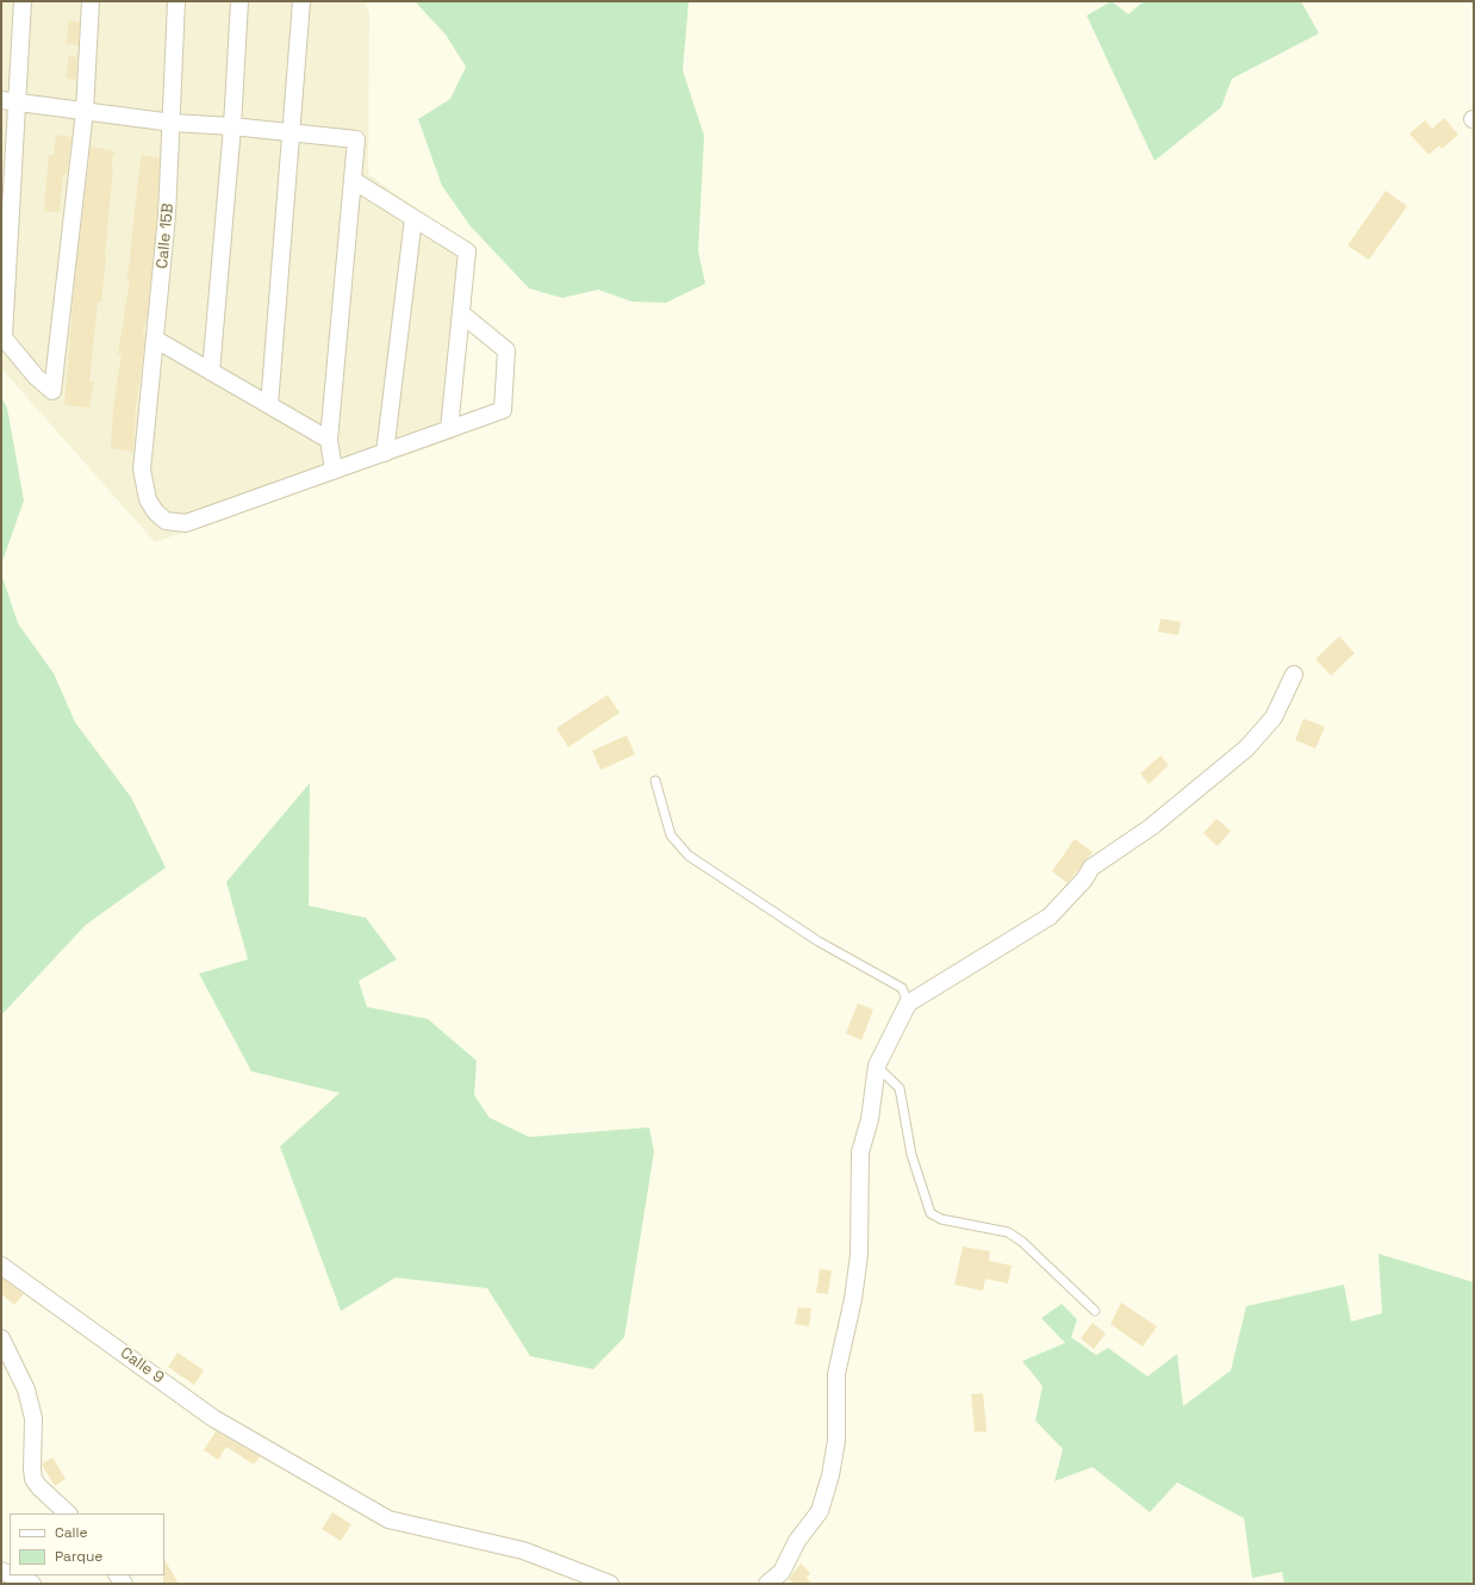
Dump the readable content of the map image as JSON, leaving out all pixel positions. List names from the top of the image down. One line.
{"streets":{"street":["Calle 15B","Calle 9"]},"legend":["Calle","Parque"]}
